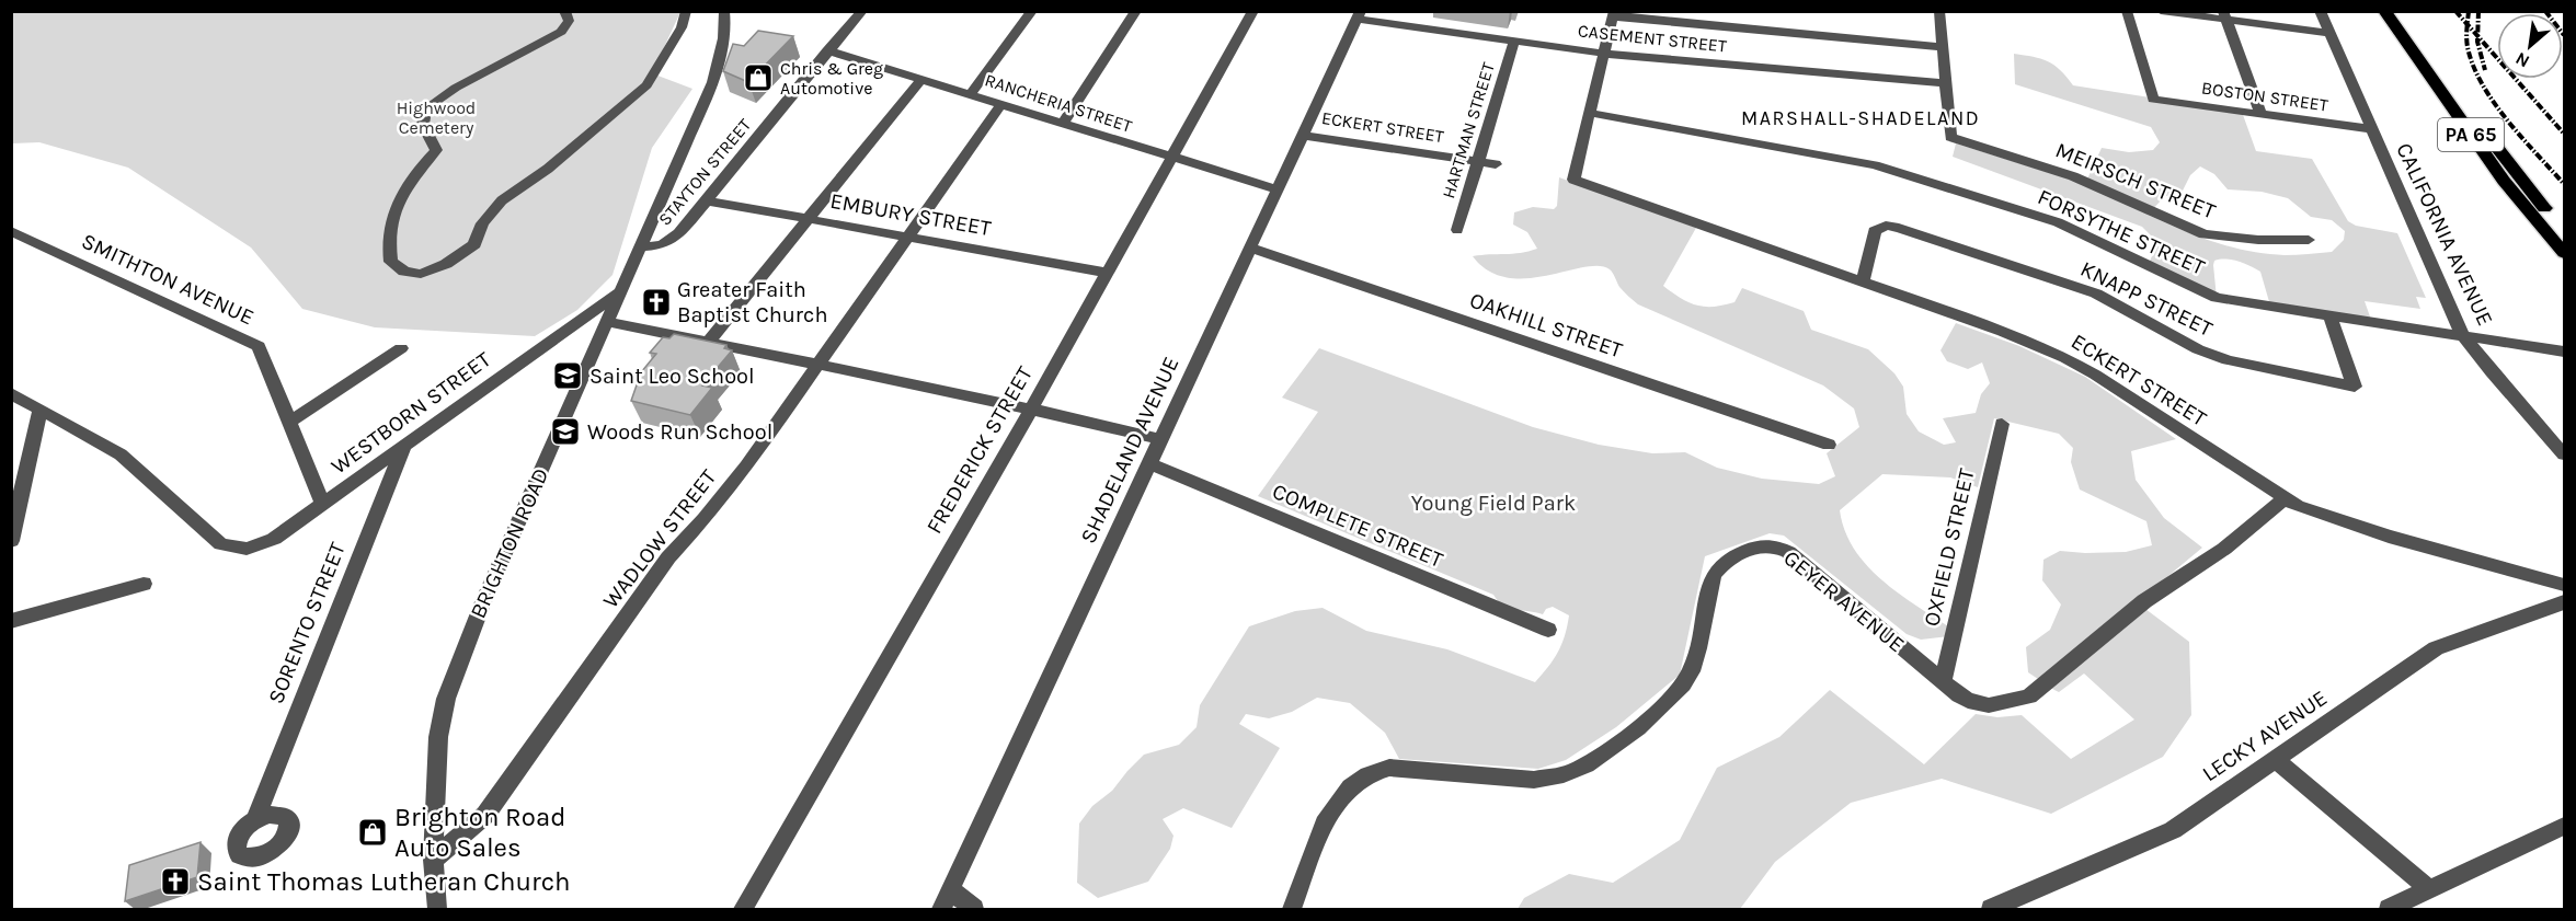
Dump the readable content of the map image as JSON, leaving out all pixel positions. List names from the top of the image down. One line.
{"streets":{"highway":["PA 65"],"street":["CASEMENT STREET","BOSTON STREET","RANCHERIA STREET","ECKERT STREET","HARTMAN STREET","STAYTON STREET","MEIRSCH STREET","EMBURY STREET","FORSYTHE STREET","CALIFORNIA AVENUE","SMITHTON AVENUE","KNAPP STREET","OAKHILL STREET","WESTBORN STREET","FREDERICK STREET","SHADELAND AVENUE","COMPLETE STREET","WADLOW STREET","BRIGHTON ROAD","OXFIELD STREET","GEYER AVENUE","SORENTO STREET","LECKY AVENUE"]},"crossings":[["CASEMENT STREET","HARTMAN STREET"],["CASEMENT STREET","MEIRSCH STREET"],["CASEMENT STREET","SHADELAND AVENUE"],["BOSTON STREET","CALIFORNIA AVENUE"],["RANCHERIA STREET","STAYTON STREET"],["RANCHERIA STREET","FREDERICK STREET"],["RANCHERIA STREET","SHADELAND AVENUE"],["RANCHERIA STREET","WADLOW STREET"],["ECKERT STREET","HARTMAN STREET"],["ECKERT STREET","FORSYTHE STREET"],["ECKERT STREET","KNAPP STREET"],["ECKERT STREET","SHADELAND AVENUE"],["ECKERT STREET","GEYER AVENUE"],["STAYTON STREET","EMBURY STREET"],["STAYTON STREET","BRIGHTON ROAD"],["EMBURY STREET","FREDERICK STREET"],["EMBURY STREET","WADLOW STREET"],["FORSYTHE STREET","CALIFORNIA AVENUE"],["FORSYTHE STREET","KNAPP STREET"],["SMITHTON AVENUE","WESTBORN STREET"],["OAKHILL STREET","SHADELAND AVENUE"],["WESTBORN STREET","BRIGHTON ROAD"],["WESTBORN STREET","SORENTO STREET"],["SHADELAND AVENUE","COMPLETE STREET"],["WADLOW STREET","BRIGHTON ROAD"],["OXFIELD STREET","GEYER AVENUE"]],"districts":["MARSHALL-SHADELAND"],"parks":["Highwood Cemetery","Young Field Park"],"places":{"shop":["Chris & Greg Automotive","Brighton Road Auto Sales"],"church":["Greater Faith Baptist Church","Saint Thomas Lutheran Church"],"school or university":["Saint Leo School","Woods Run School"]},"north":"bottom left"}
